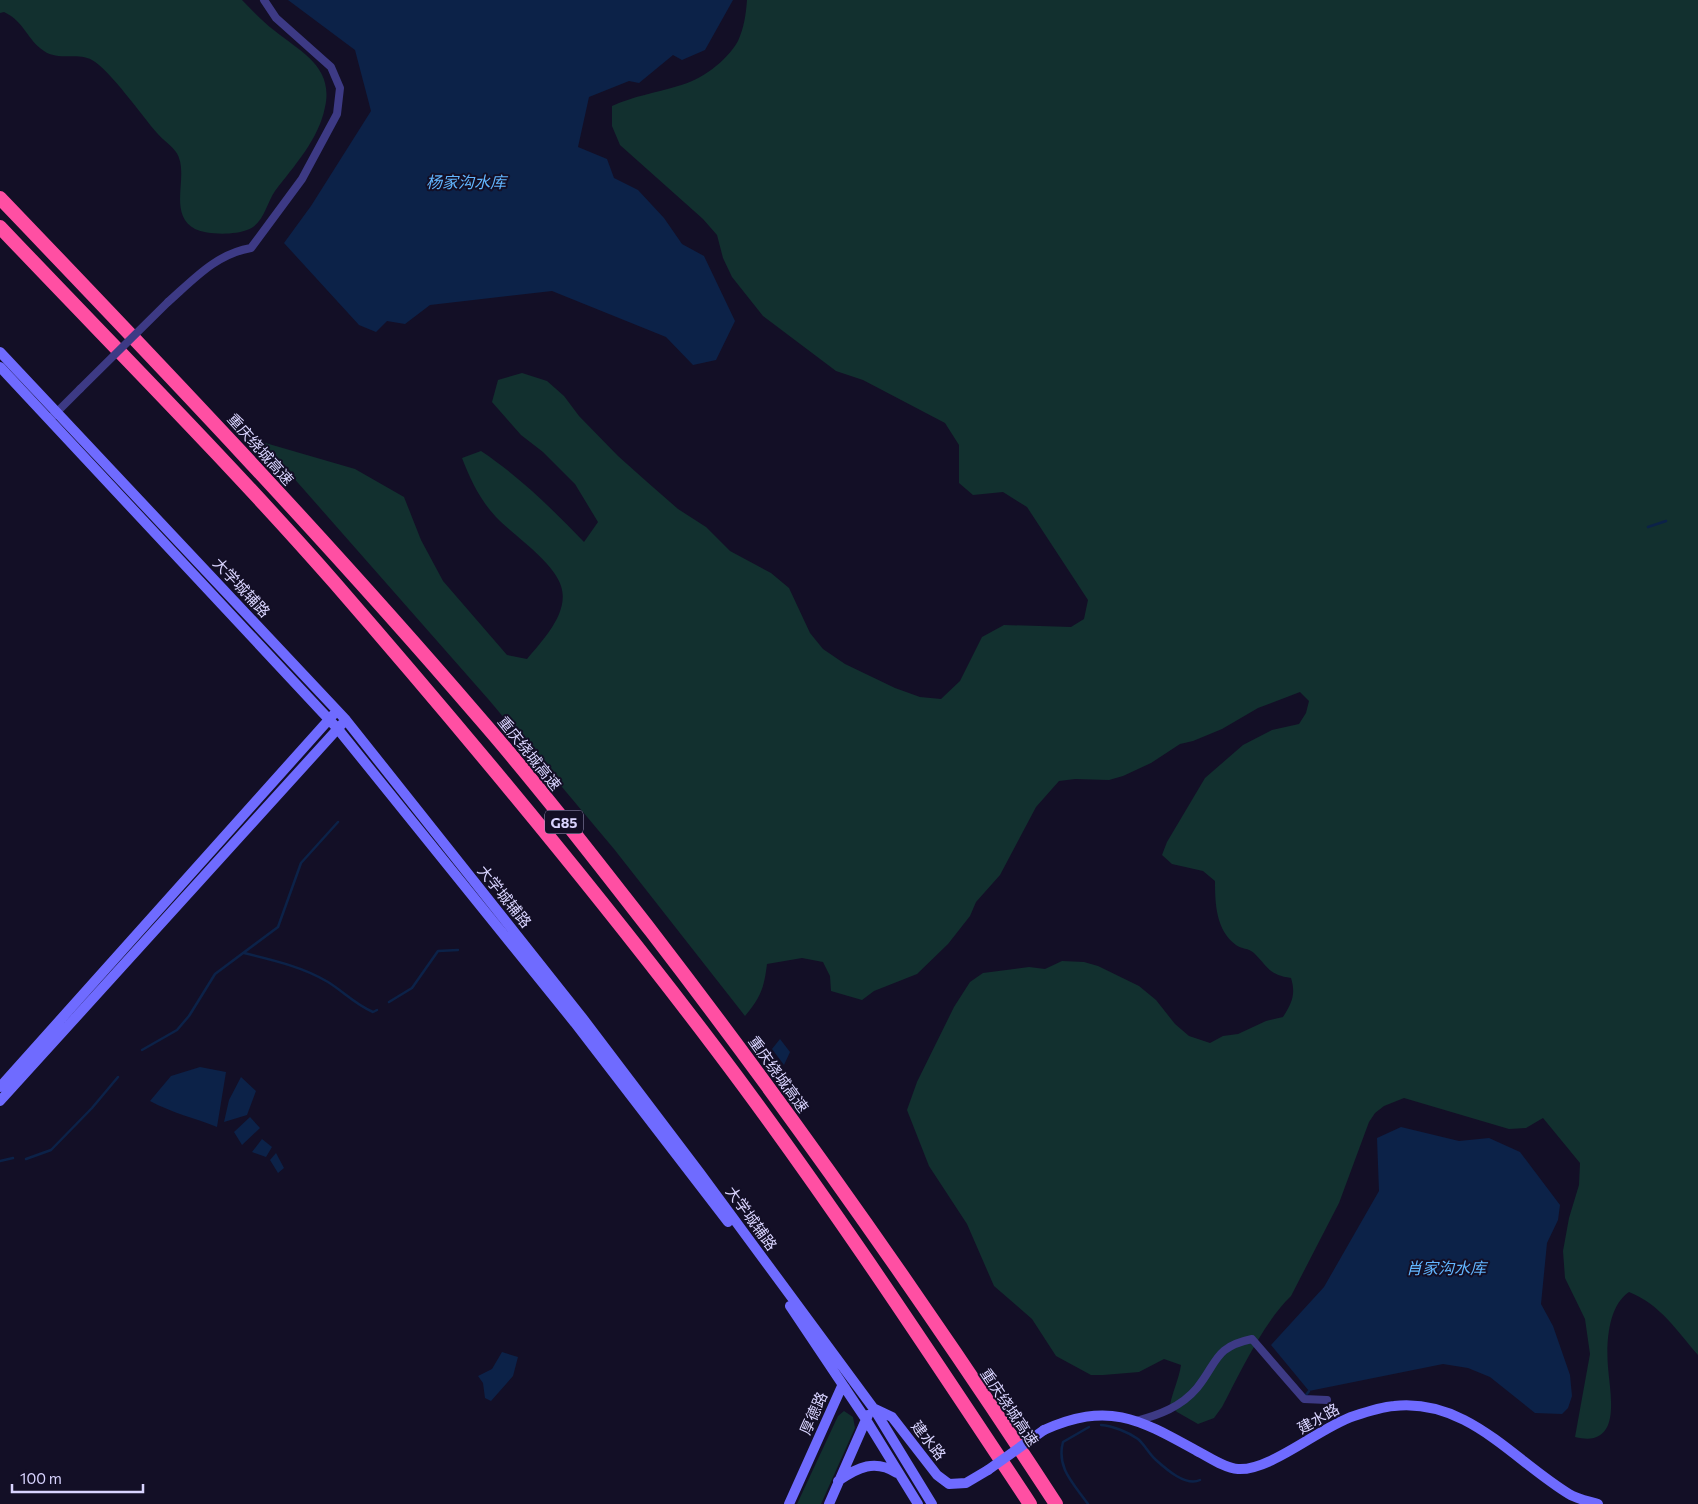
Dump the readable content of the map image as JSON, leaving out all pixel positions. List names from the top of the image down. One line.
{"streets":{"highway":["重庆绕城高速","G85"],"street":["大学城辅路","厚德路","建水路"]},"crossings":[["大学城辅路","厚德路"],["大学城辅路","建水路"],["厚德路","建水路"]],"water":["杨家沟水库","肖家沟水库"],"scale_bar":"100 m"}
